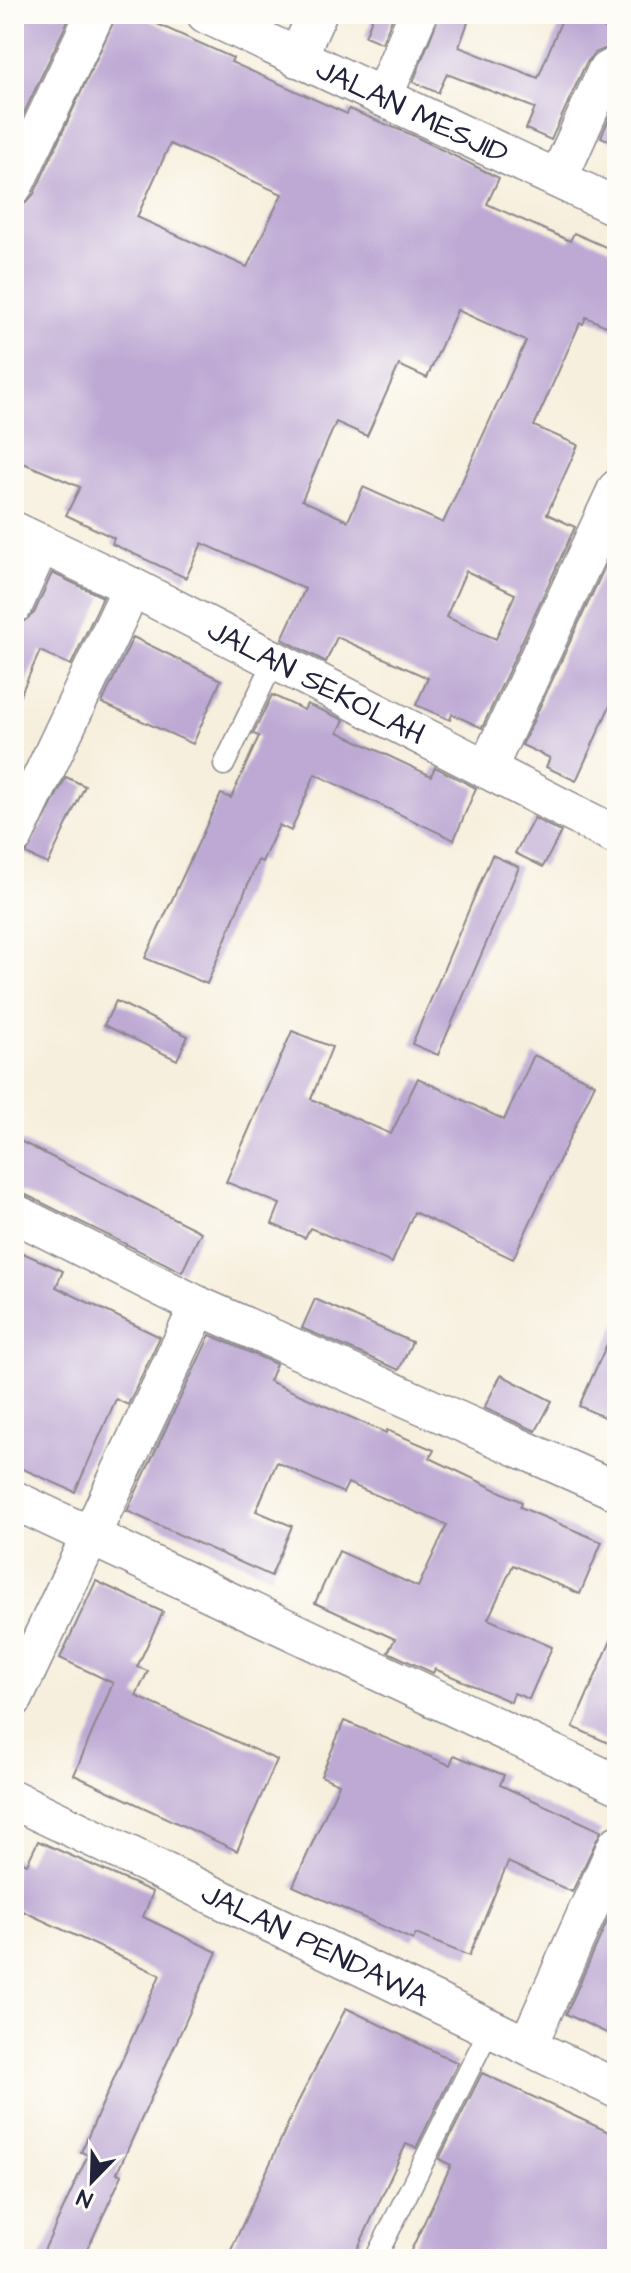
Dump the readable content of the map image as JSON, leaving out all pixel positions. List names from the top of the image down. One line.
{"streets":{"street":["JALAN MESJID","JALAN SEKOLAH","JALAN PENDAWA"]},"north":"bottom left"}
